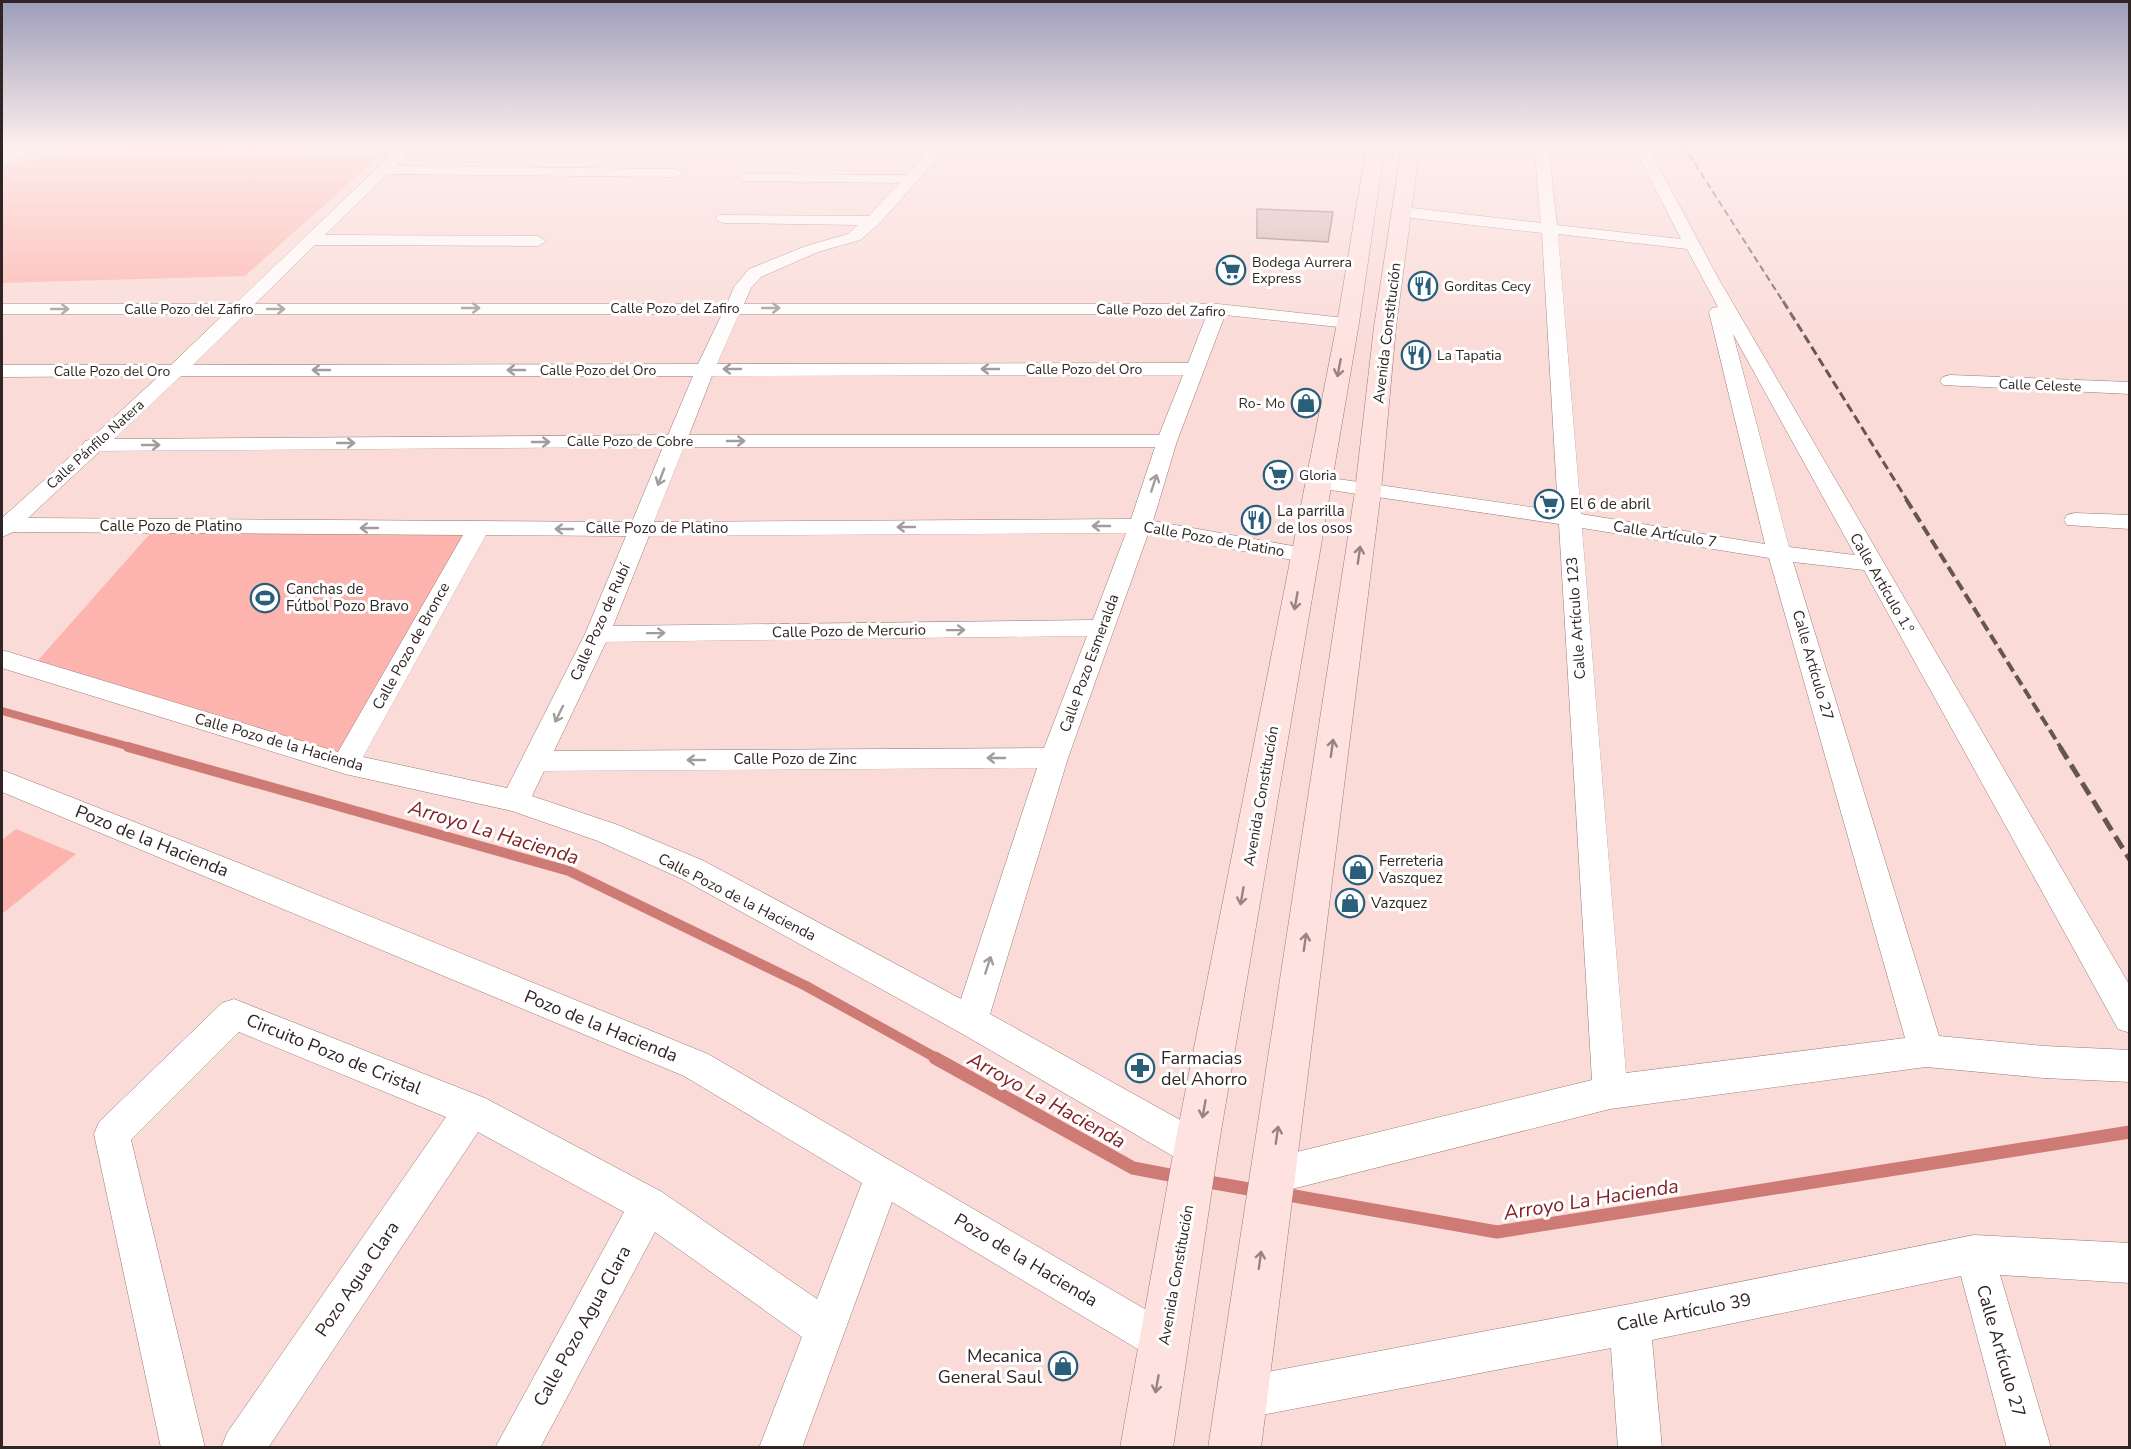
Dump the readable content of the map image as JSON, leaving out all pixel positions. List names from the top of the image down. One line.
{"streets":{"main road":["Avenida Constitución"],"street":["Calle Pozo del Zafiro","Calle Pozo del Oro","Calle Celeste","Calle Pozo de Cobre","Calle Pánfilo Natera","Calle Pozo de Platino","Calle Artículo 7","Calle Artículo 1.º","Calle Artículo 123","Calle Pozo de Rubí","Calle Pozo de Mercurio","Calle Pozo de Bronce","Calle Pozo Esmeralda","Calle Artículo 27","Calle Pozo de la Hacienda","Calle Pozo de Zinc","Pozo de la Hacienda","Circuito Pozo de Cristal","Pozo Agua Clara","Calle Artículo 39","Calle Pozo Agua Clara"]},"crossings":[["Calle Pozo del Zafiro","Avenida Constitución"],["Calle Pozo del Zafiro","Calle Pánfilo Natera"],["Calle Pozo del Zafiro","Calle Pozo de Rubí"],["Calle Pozo del Zafiro","Calle Pozo Esmeralda"],["Avenida Constitución","Calle Pozo de Platino"],["Avenida Constitución","Calle Artículo 7"],["Avenida Constitución","Calle Pozo de la Hacienda"],["Avenida Constitución","Pozo de la Hacienda"],["Avenida Constitución","Calle Artículo 39"],["Calle Pozo del Oro","Calle Pánfilo Natera"],["Calle Pozo del Oro","Calle Pozo de Rubí"],["Calle Pozo del Oro","Calle Pozo Esmeralda"],["Calle Pozo de Cobre","Calle Pánfilo Natera"],["Calle Pozo de Cobre","Calle Pozo de Rubí"],["Calle Pozo de Cobre","Calle Pozo Esmeralda"],["Calle Pánfilo Natera","Calle Pozo de Platino"],["Calle Pozo de Platino","Calle Pozo de Rubí"],["Calle Pozo de Platino","Calle Pozo de Bronce"],["Calle Pozo de Platino","Calle Pozo Esmeralda"],["Calle Artículo 7","Calle Artículo 1.º"],["Calle Artículo 7","Calle Artículo 123"],["Calle Artículo 7","Calle Artículo 27"],["Calle Artículo 1.º","Calle Artículo 27"],["Calle Pozo de Rubí","Calle Pozo de Mercurio"],["Calle Pozo de Rubí","Calle Pozo de la Hacienda"],["Calle Pozo de Rubí","Calle Pozo de Zinc"],["Calle Pozo de Mercurio","Calle Pozo Esmeralda"],["Calle Pozo de Bronce","Calle Pozo de la Hacienda"],["Calle Pozo Esmeralda","Calle Pozo de la Hacienda"],["Calle Pozo Esmeralda","Calle Pozo de Zinc"],["Calle Artículo 27","Calle Artículo 39"],["Circuito Pozo de Cristal","Pozo Agua Clara"],["Circuito Pozo de Cristal","Calle Pozo Agua Clara"]],"one_way":["Calle Pozo de Platino","Calle Pozo de Rubí","Calle Pozo de Mercurio","Calle Pozo Esmeralda","Calle Pozo de Zinc"],"water":["Arroyo La Hacienda"],"places":{"supermarket":["Bodega Aurrera Express","Gloria","El 6 de abril"],"restaurant":["Gorditas Cecy","La Tapatia","La parrilla de los osos"],"shop":["Ro- Mo","Ferreteria Vaszquez","Vazquez","Mecanica General Saul"],"sports":["Canchas de Fútbol Pozo Bravo"],"pharmacy":["Farmacias del Ahorro"]}}
